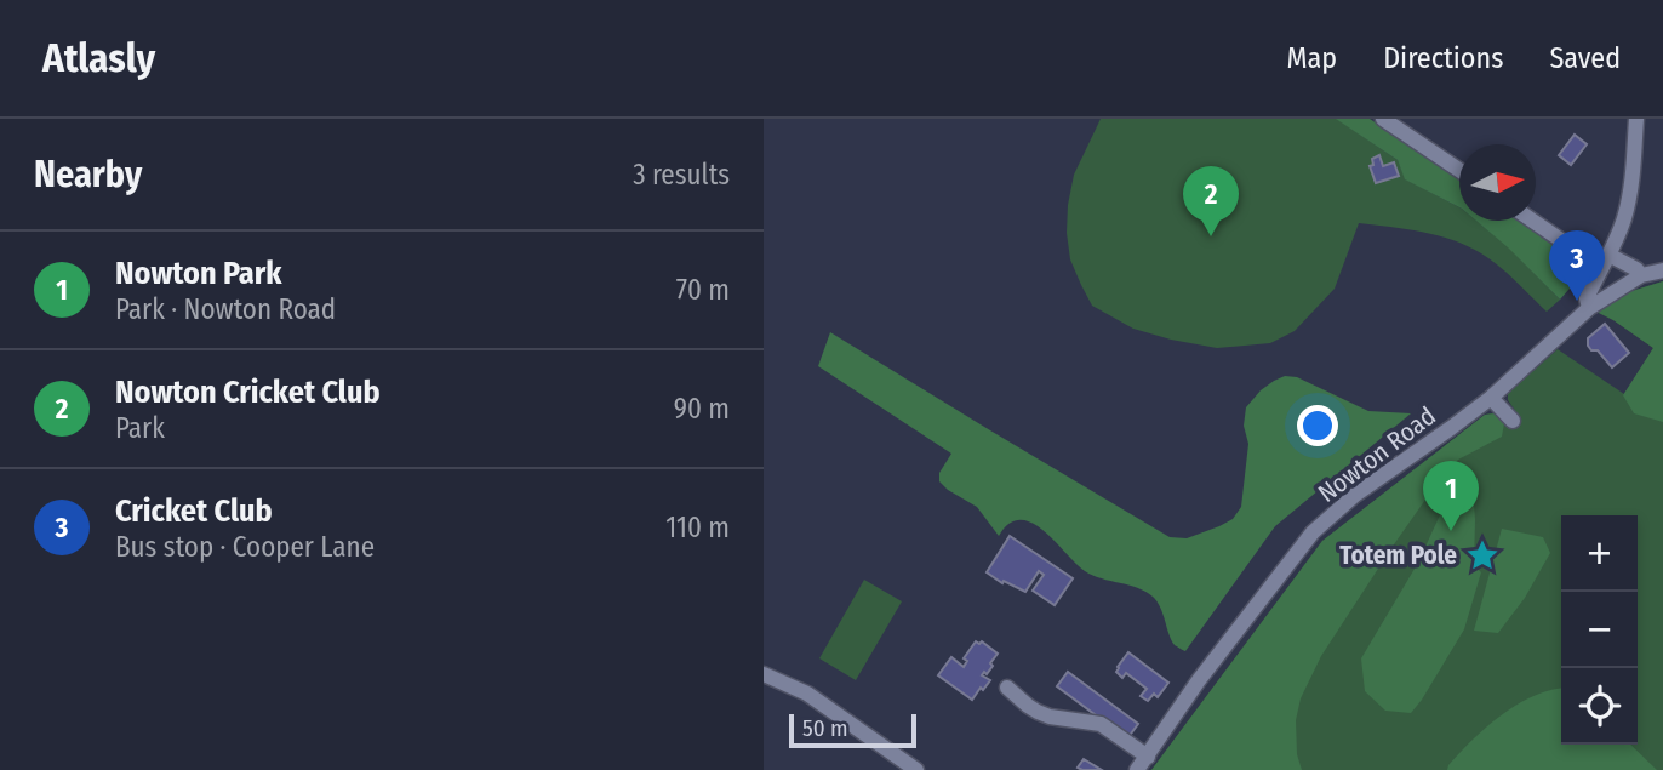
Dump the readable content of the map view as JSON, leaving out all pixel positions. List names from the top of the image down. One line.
{"streets":{"street":["Nowton Road"]},"places":{"place":["Totem Pole"]},"scale_bar":"50 m","north":"right","page":{"header":"Atlasly","nav":["Map","Directions","Saved"],"heading":["Nearby","3 results"],"pins":["2","3","1"],"list":[{"mark":"1","name":"Nowton Park","note":"Park · Nowton Road","value":"70 m"},{"mark":"2","name":"Nowton Cricket Club","note":"Park","value":"90 m"},{"mark":"3","name":"Cricket Club","note":"Bus stop · Cooper Lane","value":"110 m"}],"map_buttons":["+","−"],"scale":"50 m"}}
